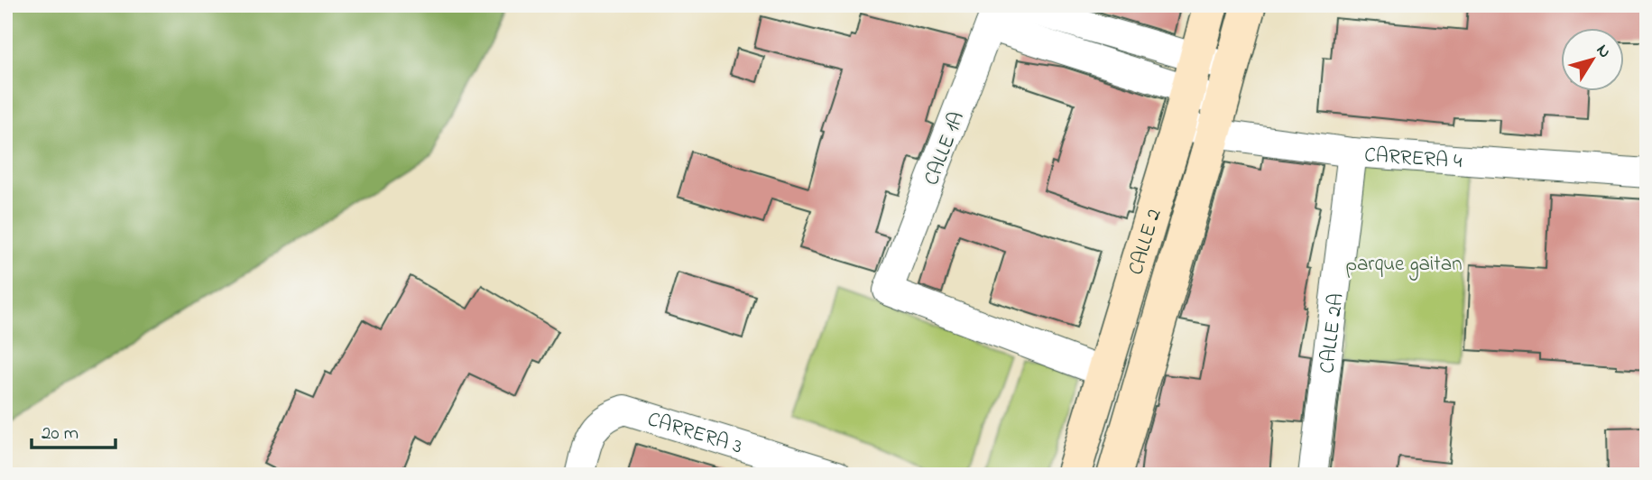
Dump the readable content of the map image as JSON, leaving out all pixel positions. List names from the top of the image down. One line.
{"streets":{"main road":["CALLE 2"],"street":["CALLE 1A","CARRERA 4","CALLE 2A","CARRERA 3"]},"crossings":[["CALLE 1A","CARRERA 4"],["CALLE 1A","CALLE 2"],["CARRERA 4","CALLE 2"],["CARRERA 4","CALLE 2A"]],"parks":["parque gaitan"],"scale_bar":"20 m","north":"top right"}
